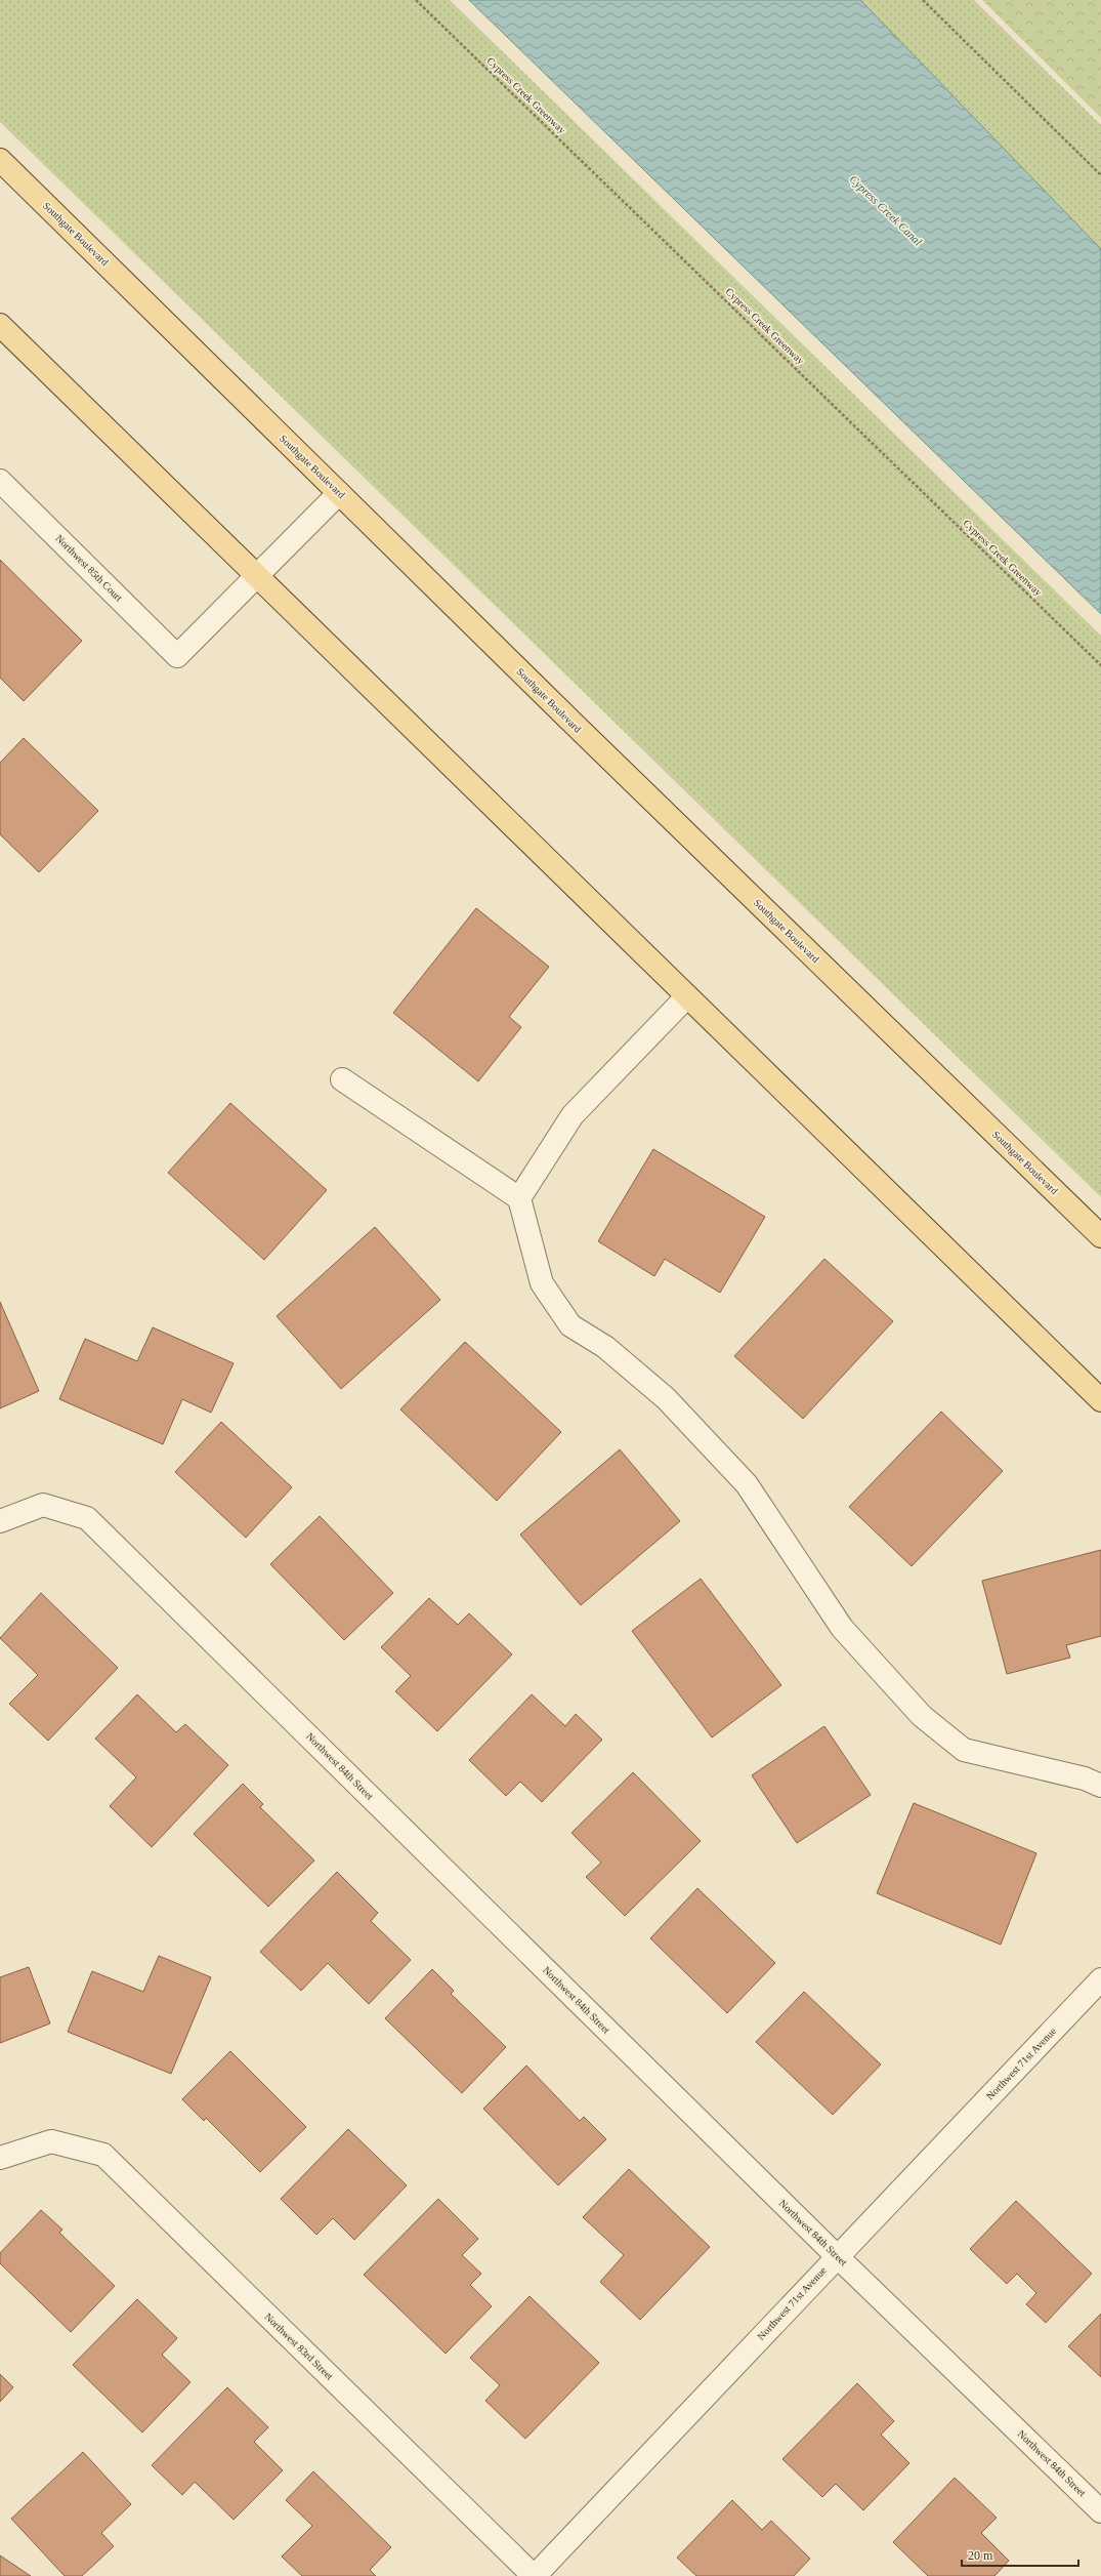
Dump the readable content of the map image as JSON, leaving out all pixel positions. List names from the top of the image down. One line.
{"streets":{"main road":["Southgate Boulevard"],"street":["Northwest 85th Court","Northwest 84th Street","Northwest 71st Avenue","Northwest 83rd Street"],"path":["Cypress Creek Greenway"]},"crossings":[["Northwest 84th Street","Northwest 71st Avenue"],["Northwest 71st Avenue","Northwest 83rd Street"]],"water":["Cypress Creek Canal"],"scale_bar":"20 m"}
